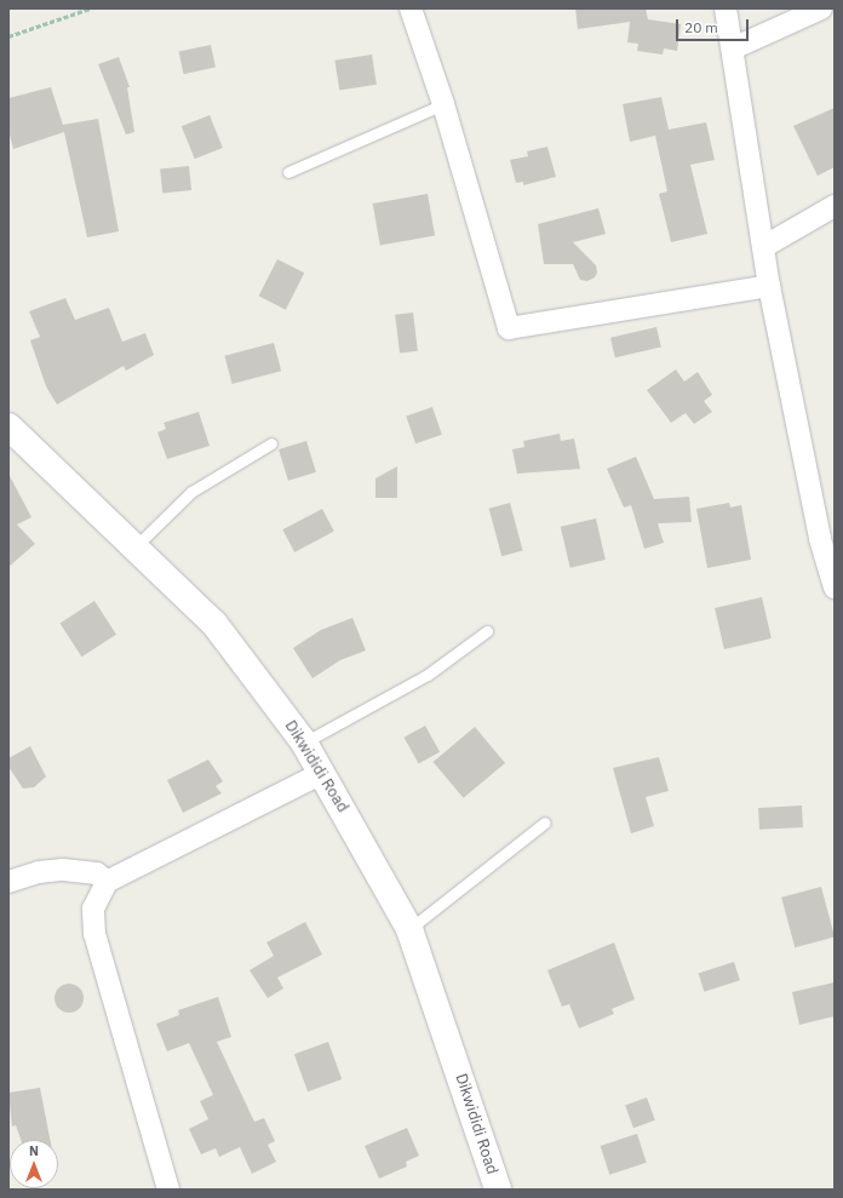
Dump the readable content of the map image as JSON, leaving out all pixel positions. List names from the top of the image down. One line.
{"streets":{"street":["Dikwididi Road"]},"scale_bar":"20 m","north":"top"}
